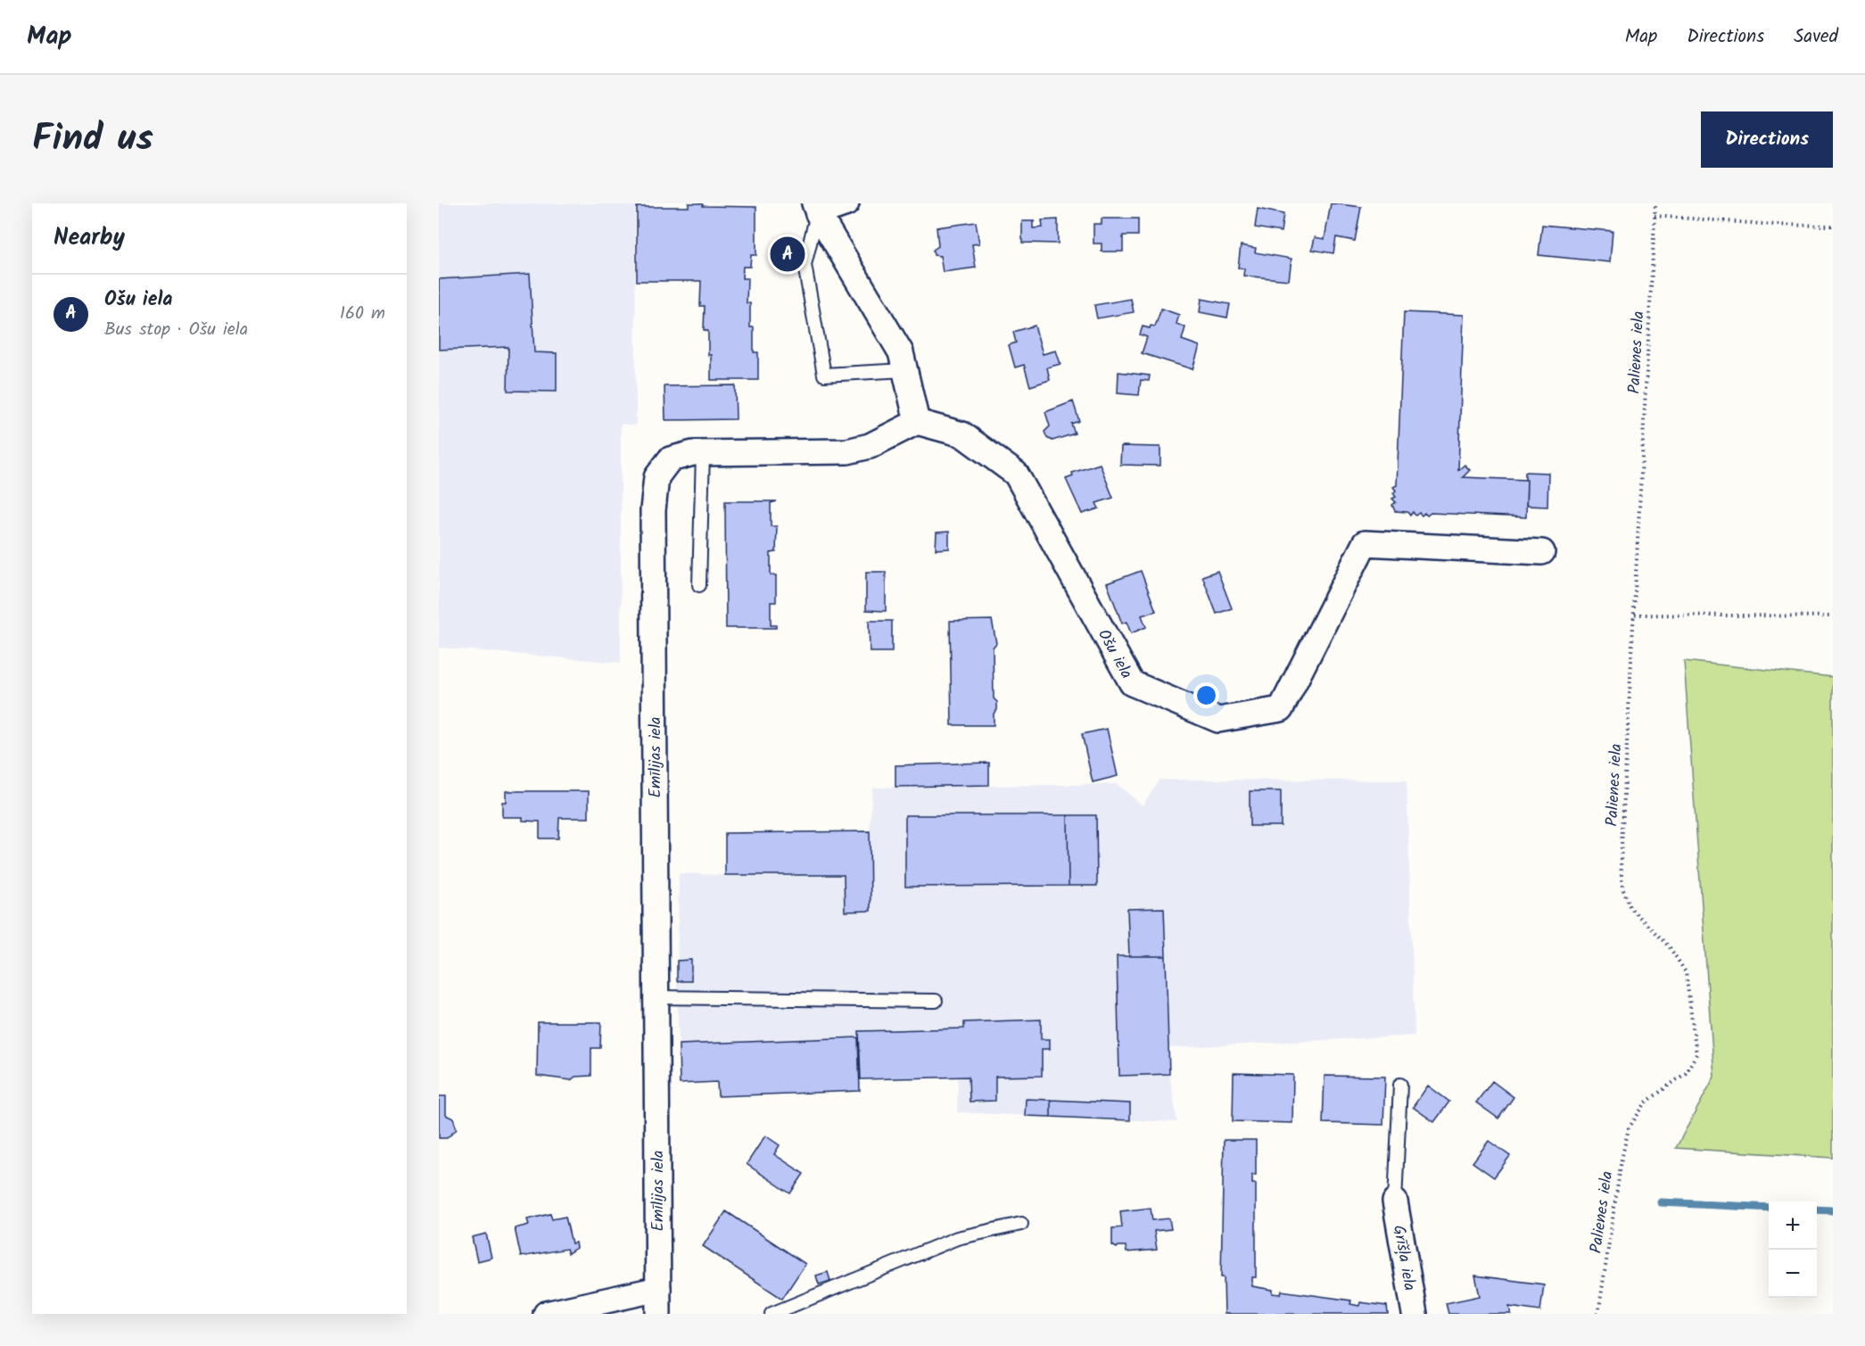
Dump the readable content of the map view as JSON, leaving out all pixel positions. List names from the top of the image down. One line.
{"streets":{"street":["Ošu iela","Emīlijas iela","Grīšļa iela"],"path":["Palienes iela"]},"crossings":[["Ošu iela","Emīlijas iela"]],"page":{"header":"Map","nav":["Map","Directions","Saved"],"title":"Find us","buttons":"Directions","heading":"Nearby","pins":"A","list":[{"mark":"A","name":"Ošu iela","note":"Bus stop · Ošu iela","value":"160 m"}],"map_buttons":["+","−"]}}
